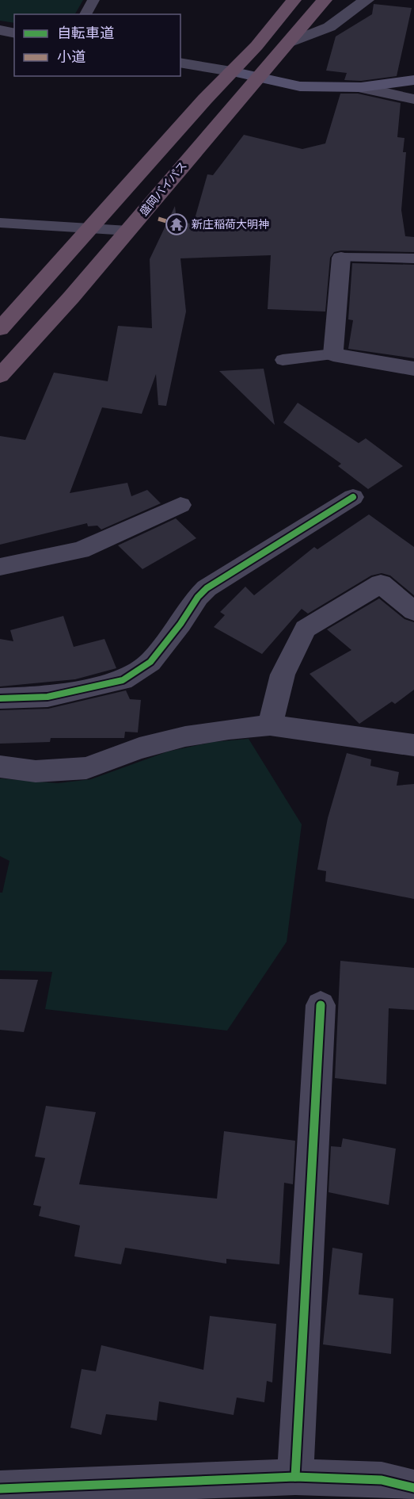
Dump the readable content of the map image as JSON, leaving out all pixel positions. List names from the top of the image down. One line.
{"streets":{"highway":["盛岡バイパス"]},"places":{"temple":["新庄稲荷大明神"]},"legend":["自転車道","小道"]}
